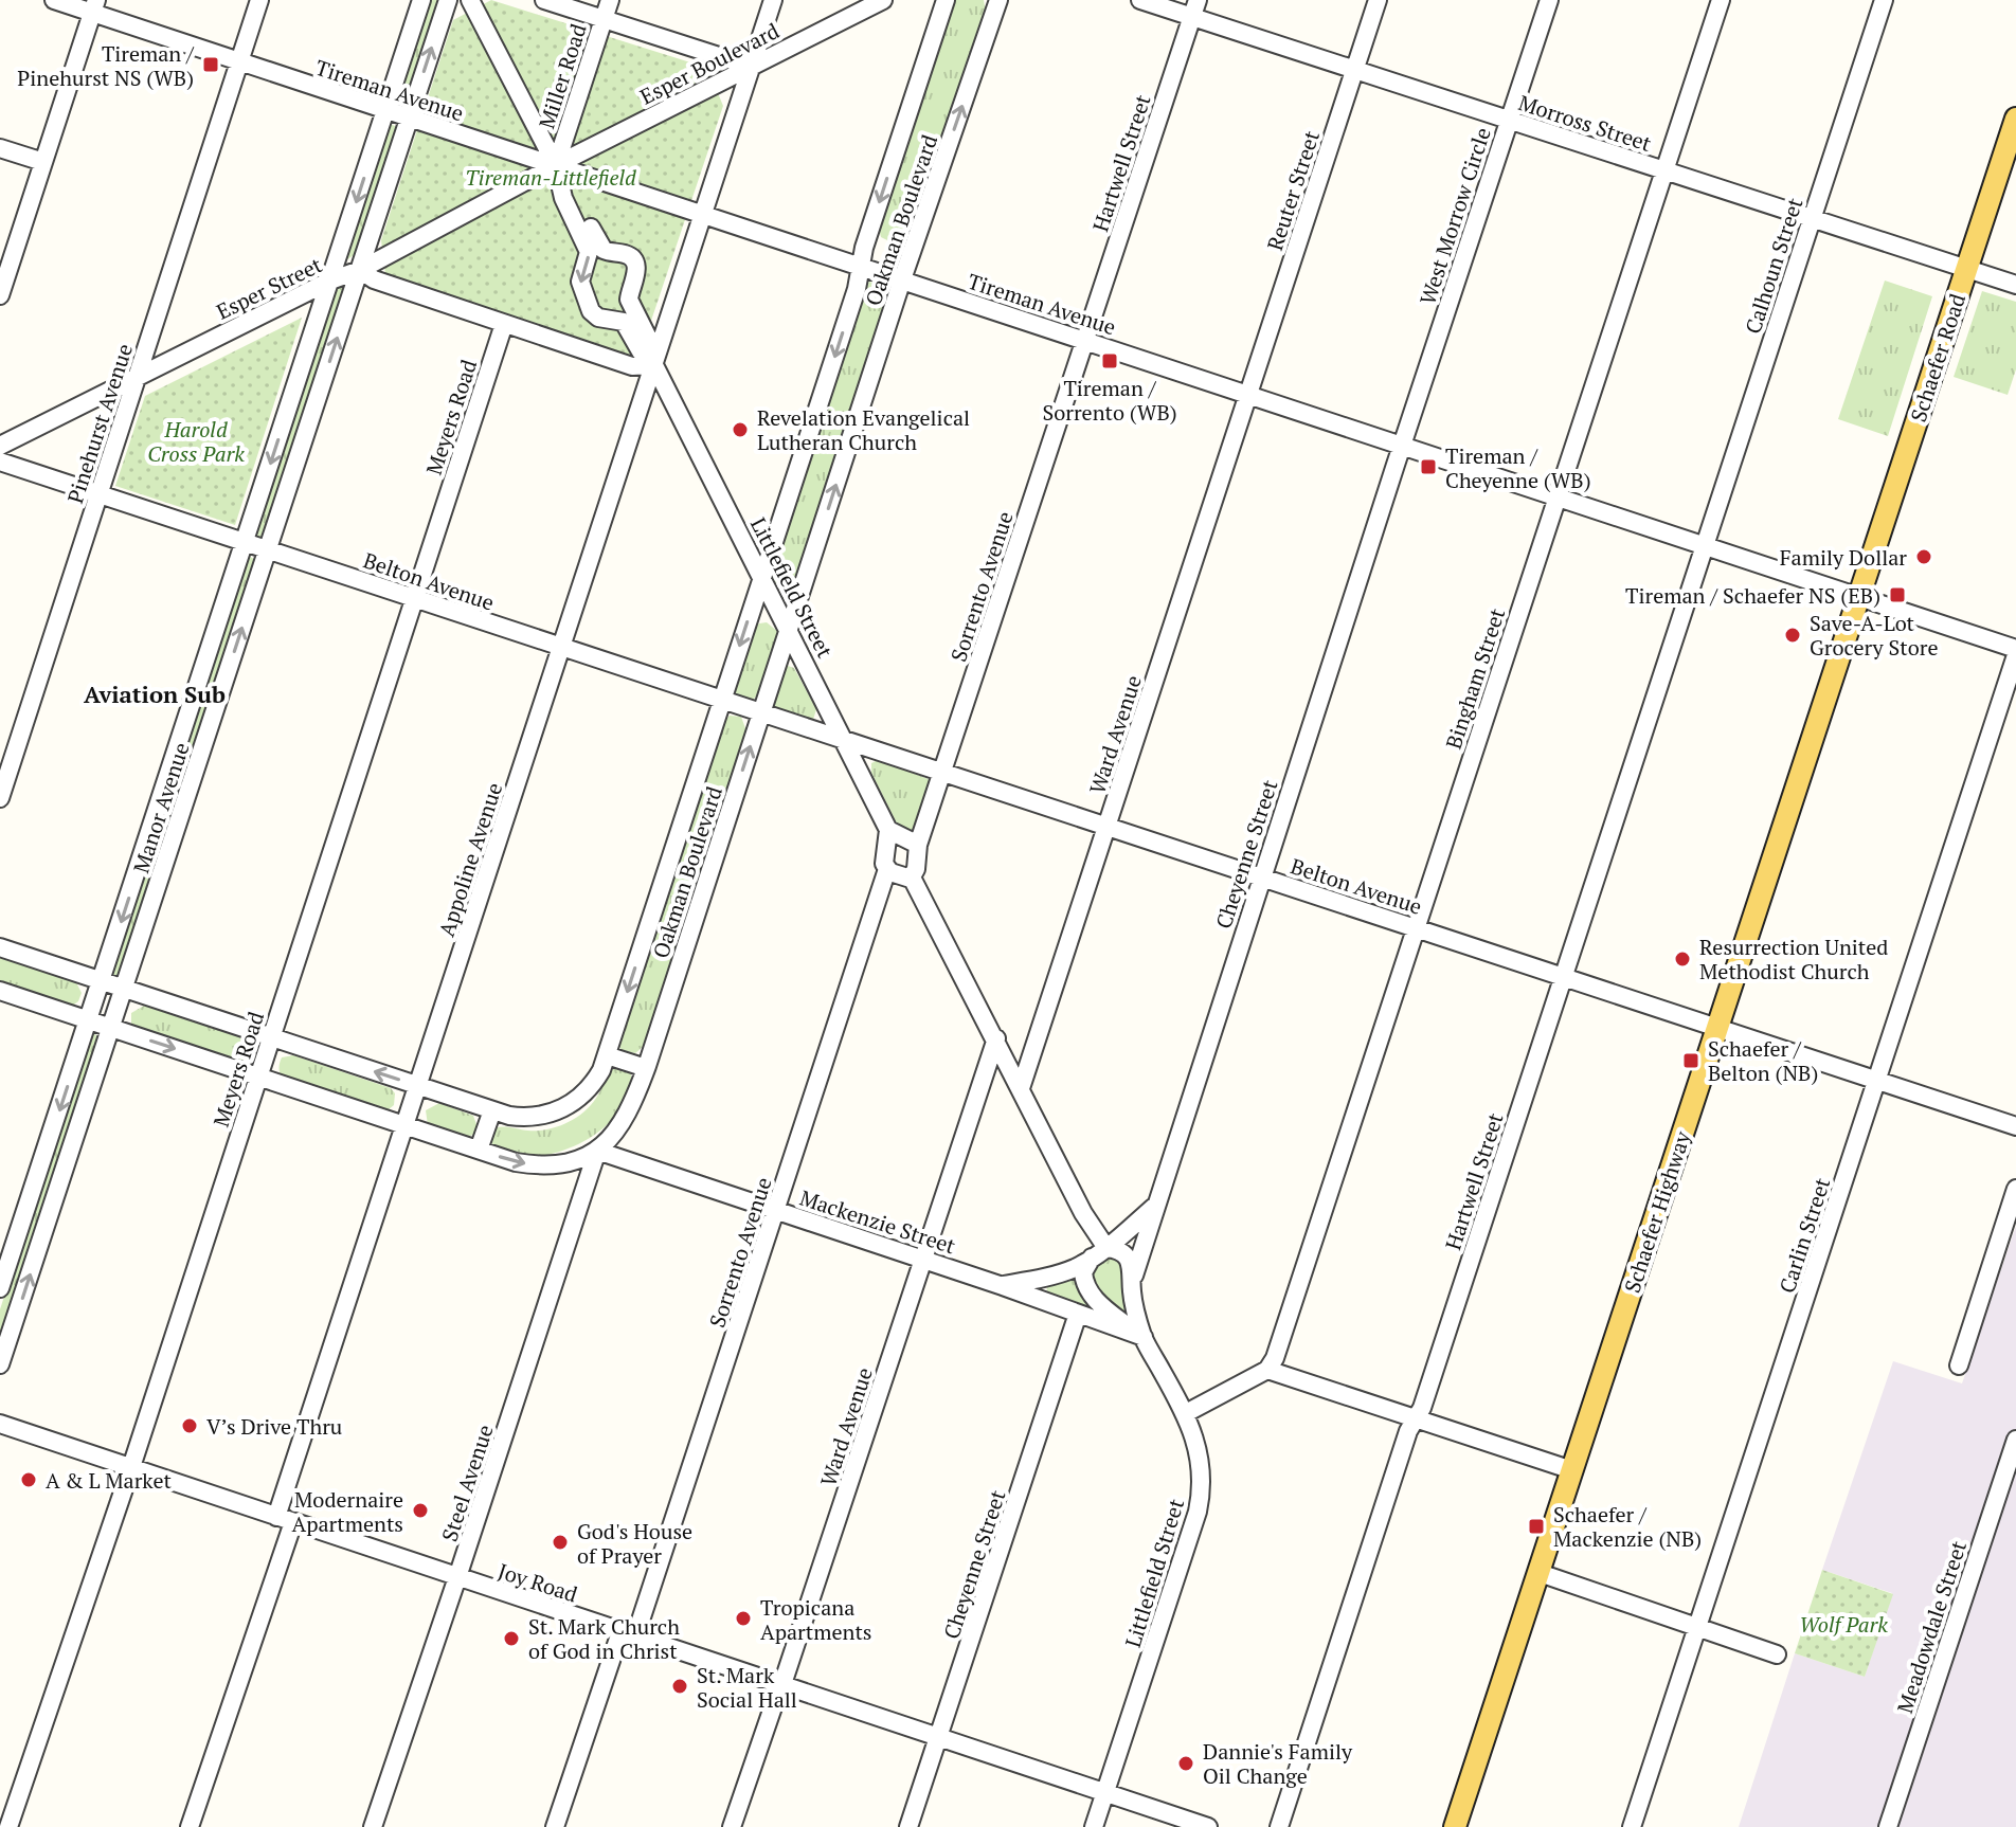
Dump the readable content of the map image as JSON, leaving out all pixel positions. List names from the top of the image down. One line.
{"streets":{"main road":["Schaefer Road","Schaefer Highway"],"street":["Esper Boulevard","Miller Road","Tireman Avenue","Morross Street","Hartwell Street","Reuter Street","West Morrow Circle","Oakman Boulevard","Calhoun Street","Esper Street","Meyers Road","Pinehurst Avenue","Belton Avenue","Sorrento Avenue","Littlefield Street","Bingham Street","Ward Avenue","Manor Avenue","Cheyenne Street","Appoline Avenue","Mackenzie Street","Carlin Street","Steel Avenue","Joy Road","Meadowdale Street"]},"crossings":[["Esper Boulevard","Miller Road"],["Esper Boulevard","Tireman Avenue"],["Esper Boulevard","Esper Street"],["Esper Boulevard","Littlefield Street"],["Esper Boulevard","Appoline Avenue"],["Miller Road","Tireman Avenue"],["Miller Road","Esper Street"],["Miller Road","Littlefield Street"],["Tireman Avenue","Hartwell Street"],["Tireman Avenue","Reuter Street"],["Tireman Avenue","West Morrow Circle"],["Tireman Avenue","Oakman Boulevard"],["Tireman Avenue","Calhoun Street"],["Tireman Avenue","Esper Street"],["Tireman Avenue","Schaefer Road"],["Tireman Avenue","Pinehurst Avenue"],["Tireman Avenue","Sorrento Avenue"],["Tireman Avenue","Littlefield Street"],["Tireman Avenue","Bingham Street"],["Tireman Avenue","Ward Avenue"],["Tireman Avenue","Manor Avenue"],["Tireman Avenue","Cheyenne Street"],["Tireman Avenue","Appoline Avenue"],["Tireman Avenue","Schaefer Highway"],["Morross Street","Hartwell Street"],["Morross Street","Reuter Street"],["Morross Street","West Morrow Circle"],["Morross Street","Calhoun Street"],["Morross Street","Schaefer Road"],["Morross Street","Bingham Street"],["Hartwell Street","Calhoun Street"],["Hartwell Street","Belton Avenue"],["Hartwell Street","Sorrento Avenue"],["Reuter Street","Ward Avenue"],["West Morrow Circle","Cheyenne Street"],["Oakman Boulevard","Meyers Road"],["Oakman Boulevard","Belton Avenue"],["Oakman Boulevard","Littlefield Street"],["Oakman Boulevard","Manor Avenue"],["Oakman Boulevard","Appoline Avenue"],["Oakman Boulevard","Mackenzie Street"],["Oakman Boulevard","Steel Avenue"],["Esper Street","Pinehurst Avenue"],["Esper Street","Littlefield Street"],["Esper Street","Manor Avenue"],["Schaefer Road","Schaefer Highway"],["Meyers Road","Belton Avenue"],["Meyers Road","Joy Road"],["Pinehurst Avenue","Belton Avenue"],["Belton Avenue","Sorrento Avenue"],["Belton Avenue","Littlefield Street"],["Belton Avenue","Bingham Street"],["Belton Avenue","Ward Avenue"],["Belton Avenue","Manor Avenue"],["Belton Avenue","Cheyenne Street"],["Belton Avenue","Appoline Avenue"],["Belton Avenue","Schaefer Highway"],["Sorrento Avenue","Littlefield Street"],["Sorrento Avenue","Mackenzie Street"],["Sorrento Avenue","Joy Road"],["Littlefield Street","Cheyenne Street"],["Littlefield Street","Appoline Avenue"],["Littlefield Street","Mackenzie Street"],["Littlefield Street","Joy Road"],["Ward Avenue","Mackenzie Street"],["Ward Avenue","Joy Road"],["Cheyenne Street","Mackenzie Street"],["Cheyenne Street","Joy Road"],["Appoline Avenue","Joy Road"],["Mackenzie Street","Steel Avenue"],["Steel Avenue","Joy Road"]],"districts":["Aviation Sub"],"parks":["Tireman-Littlefield","Harold Cross Park","Wolf Park"],"places":{"transit":["Tireman / Pinehurst NS (WB)","Tireman / Sorrento (WB)","Tireman / Cheyenne (WB)","Tireman / Schaefer NS (EB)","Schaefer / Belton (NB)","Schaefer / Mackenzie (NB)"],"other":["Revelation Evangelical Lutheran Church","Family Dollar","Save-A-Lot Grocery Store","Resurrection United Methodist Church","V’s Drive Thru","A & L Market","Modernaire Apartments","God's House of Prayer","Tropicana Apartments","St. Mark Church of God in Christ","St. Mark Social Hall","Dannie's Family Oil Change"]}}
